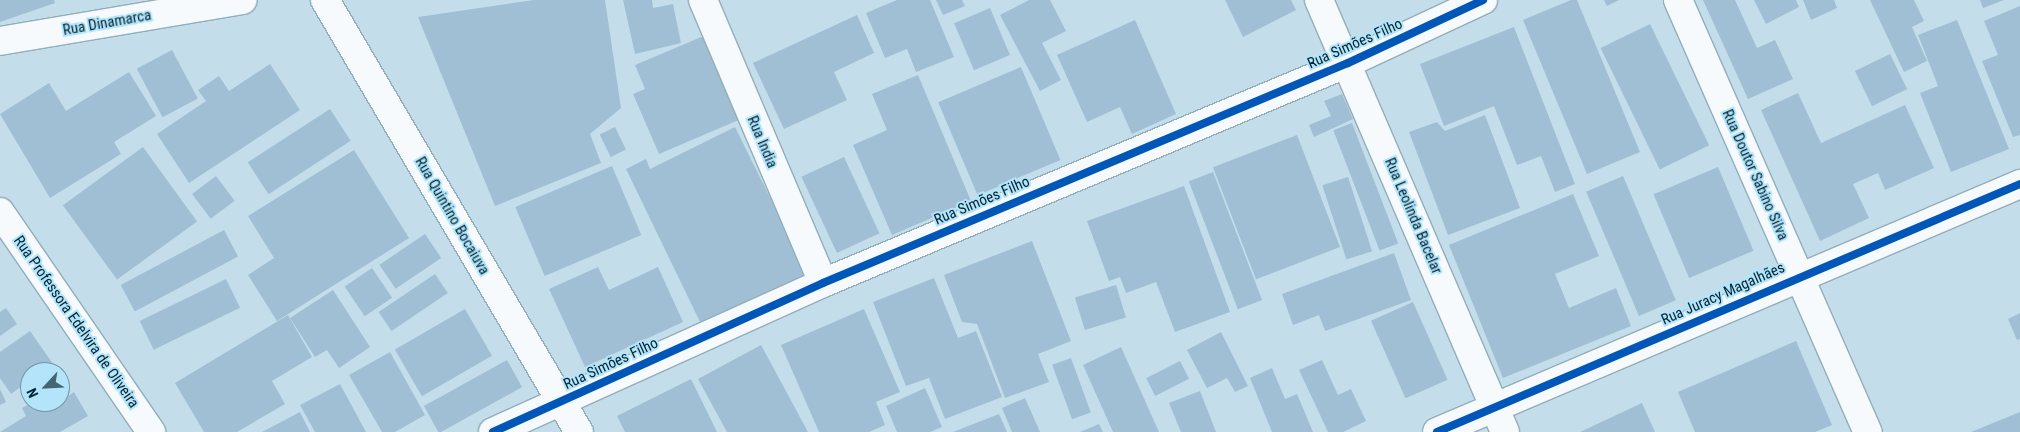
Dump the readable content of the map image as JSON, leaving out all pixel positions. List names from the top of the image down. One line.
{"streets":{"street":["Rua Dinamarca","Rua Simões Filho","Rua India","Rua Doutor Sabino Silva","Rua Quintino Bocaiuva","Rua Leolinda Bacelar","Rua Juracy Magalhães","Rua Professora Edelvira de Oliveira"]},"crossings":[["Rua Simões Filho","Rua India"],["Rua Simões Filho","Rua Quintino Bocaiuva"],["Rua Simões Filho","Rua Leolinda Bacelar"],["Rua Doutor Sabino Silva","Rua Juracy Magalhães"],["Rua Leolinda Bacelar","Rua Juracy Magalhães"]],"north":"bottom left"}
